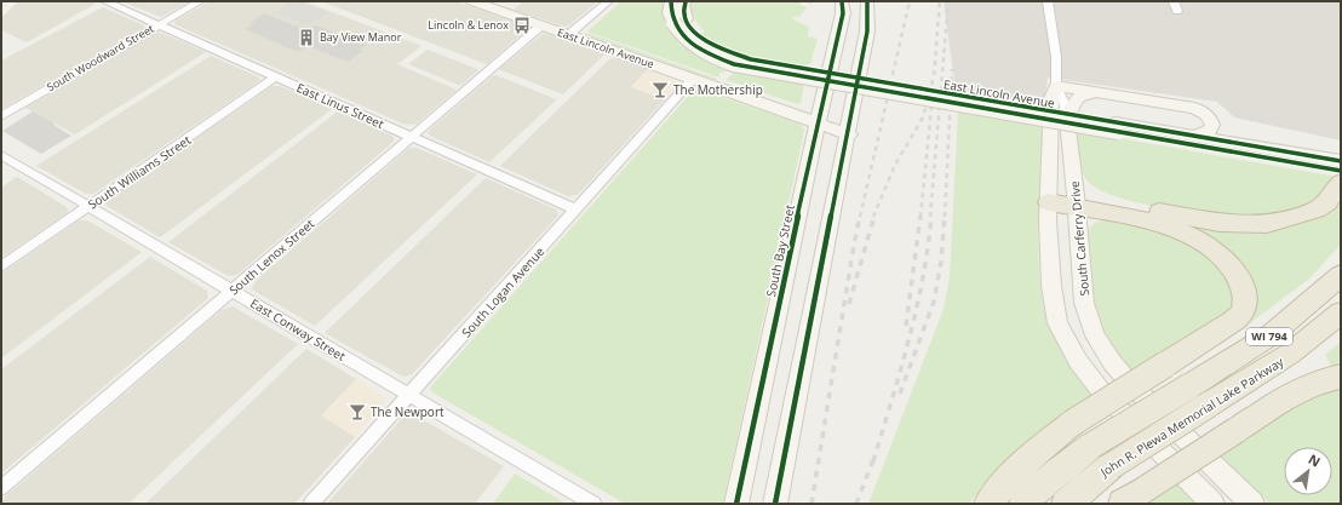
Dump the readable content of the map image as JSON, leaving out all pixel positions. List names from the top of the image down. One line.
{"streets":{"highway":["WI 794","John R. Plewa Memorial Lake Parkway"],"main road":["East Lincoln Avenue","South Carferry Drive","South Bay Street"],"street":["South Woodward Street","East Linus Street","South Williams Street","South Lenox Street","South Logan Avenue","East Conway Street"]},"crossings":[["East Lincoln Avenue","South Bay Street"],["East Lincoln Avenue","South Lenox Street"],["East Lincoln Avenue","South Logan Avenue"],["South Woodward Street","East Linus Street"],["East Linus Street","South Williams Street"],["East Linus Street","South Lenox Street"],["East Linus Street","South Logan Avenue"],["South Williams Street","East Conway Street"],["South Lenox Street","East Conway Street"],["South Logan Avenue","East Conway Street"]],"places":{"bus stop":["Lincoln & Lenox"],"building":["Bay View Manor"],"bar":["The Mothership","The Newport"]},"north":"top right"}
